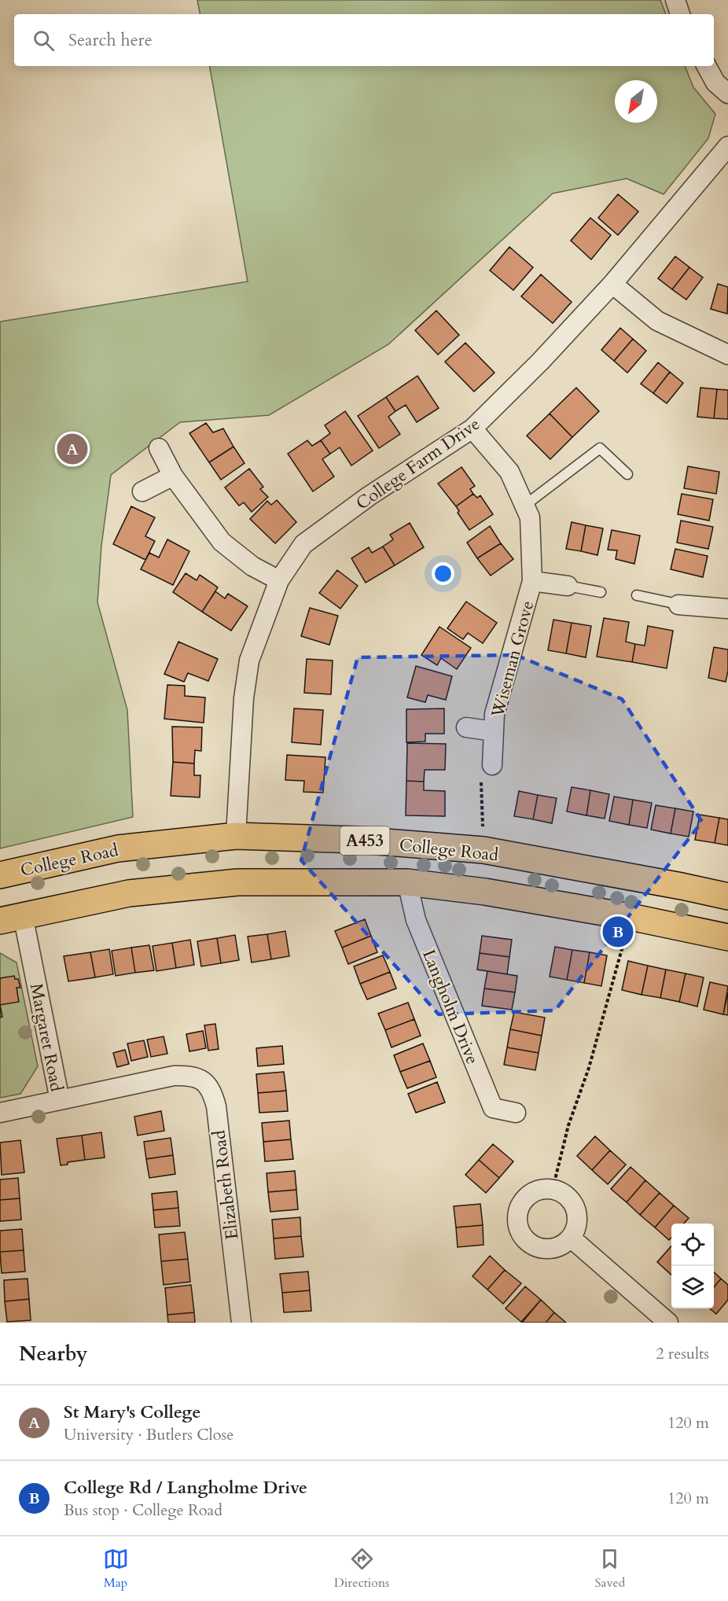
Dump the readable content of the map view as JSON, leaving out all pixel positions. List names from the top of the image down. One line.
{"streets":{"main road":["A453","College Road"],"street":["College Farm Drive","Wiseman Grove","Langholm Drive","Margaret Road","Elizabeth Road"]},"crossings":[["College Farm Drive","Wiseman Grove"],["College Farm Drive","College Road"],["College Road","Langholm Drive"],["College Road","Margaret Road"],["Margaret Road","Elizabeth Road"]],"north":"bottom left","page":{"search":"Search here","pins":["A","B"],"heading":["Nearby","2 results"],"list":[{"mark":"A","name":"St Mary's College","note":"University · Butlers Close","value":"120 m"},{"mark":"B","name":"College Rd / Langholme Drive","note":"Bus stop · College Road","value":"120 m"}],"nav":["Map","Directions","Saved"]}}
